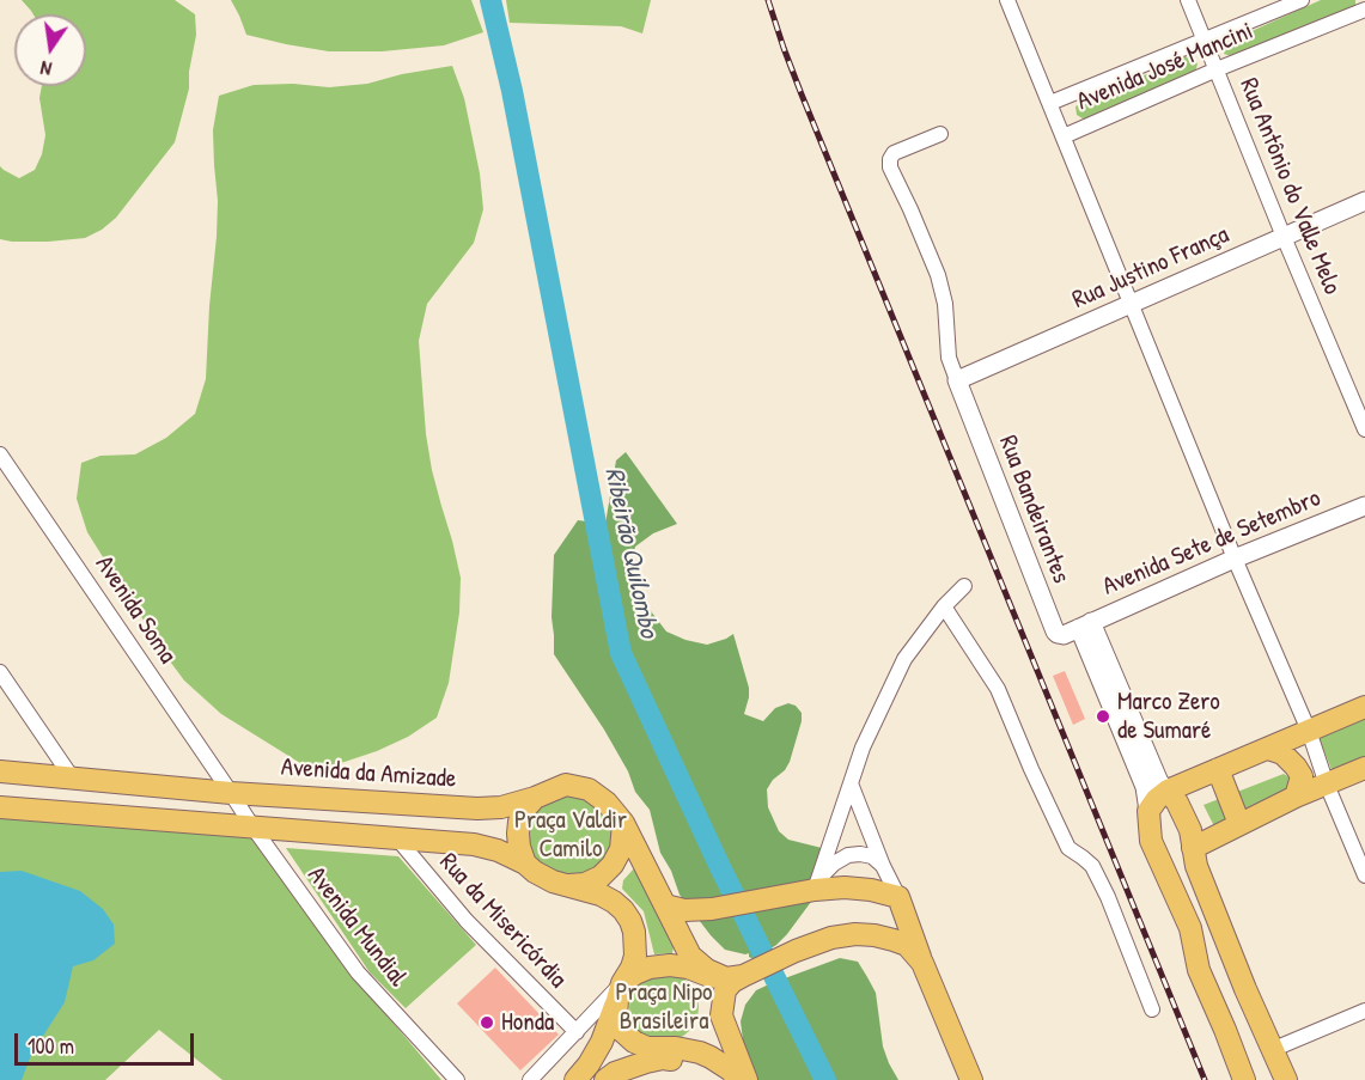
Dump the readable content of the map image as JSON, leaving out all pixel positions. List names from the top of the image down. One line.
{"streets":{"main road":["Avenida da Amizade"],"street":["Avenida José Mancini","Rua Antônio do Valle Melo","Rua Justino França","Rua Bandeirantes","Avenida Sete de Setembro","Avenida Soma","Rua da Misericórdia","Avenida Mundial"]},"crossings":[["Avenida José Mancini","Rua Antônio do Valle Melo"],["Rua Antônio do Valle Melo","Rua Justino França"],["Rua Justino França","Rua Bandeirantes"],["Rua Bandeirantes","Avenida Sete de Setembro"],["Avenida Soma","Avenida da Amizade"],["Avenida Soma","Avenida Mundial"],["Avenida da Amizade","Avenida Mundial"]],"water":["Ribeirão Quilombo"],"parks":["Praça Valdir Camilo","Praça Nipo Brasileira"],"places":["Marco Zero de Sumaré","Honda"],"scale_bar":"100 m","north":"bottom"}
